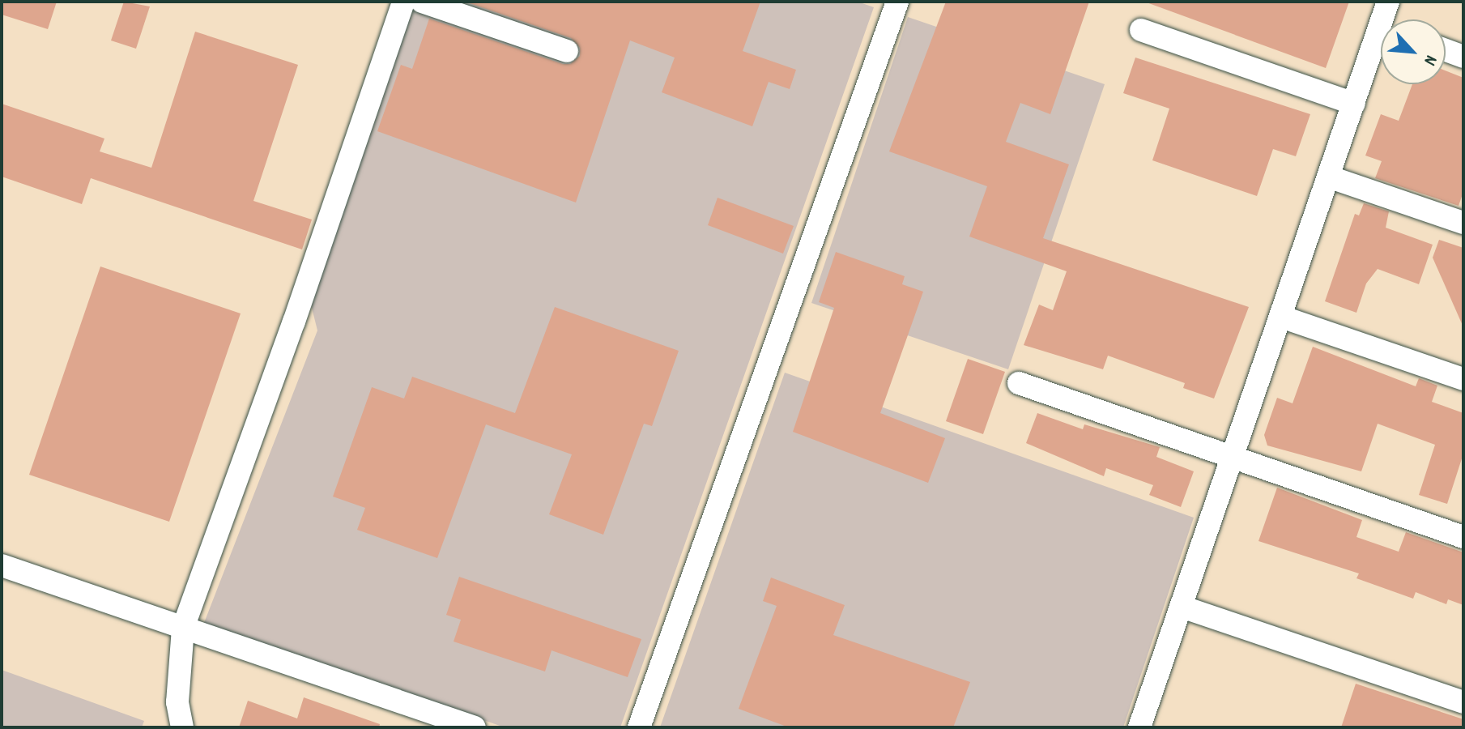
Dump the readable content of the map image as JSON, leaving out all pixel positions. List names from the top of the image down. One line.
{"north":"bottom right"}
